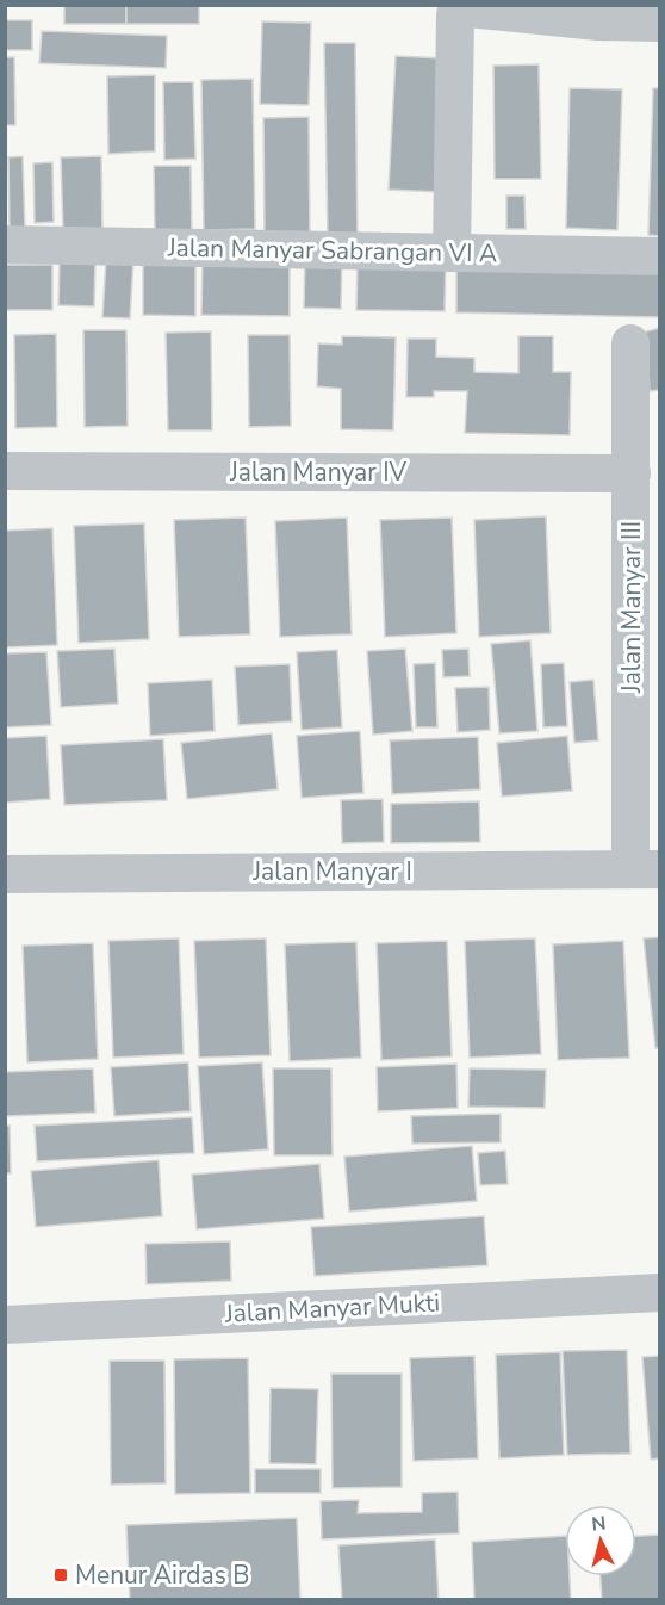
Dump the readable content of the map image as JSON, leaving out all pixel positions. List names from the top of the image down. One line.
{"streets":{"street":["Jalan Manyar Sabrangan VI A","Jalan Manyar IV","Jalan Manyar III","Jalan Manyar I","Jalan Manyar Mukti"]},"crossings":[["Jalan Manyar IV","Jalan Manyar III"],["Jalan Manyar III","Jalan Manyar I"]],"places":{"transit":["Menur Airdas B"]},"north":"top"}
